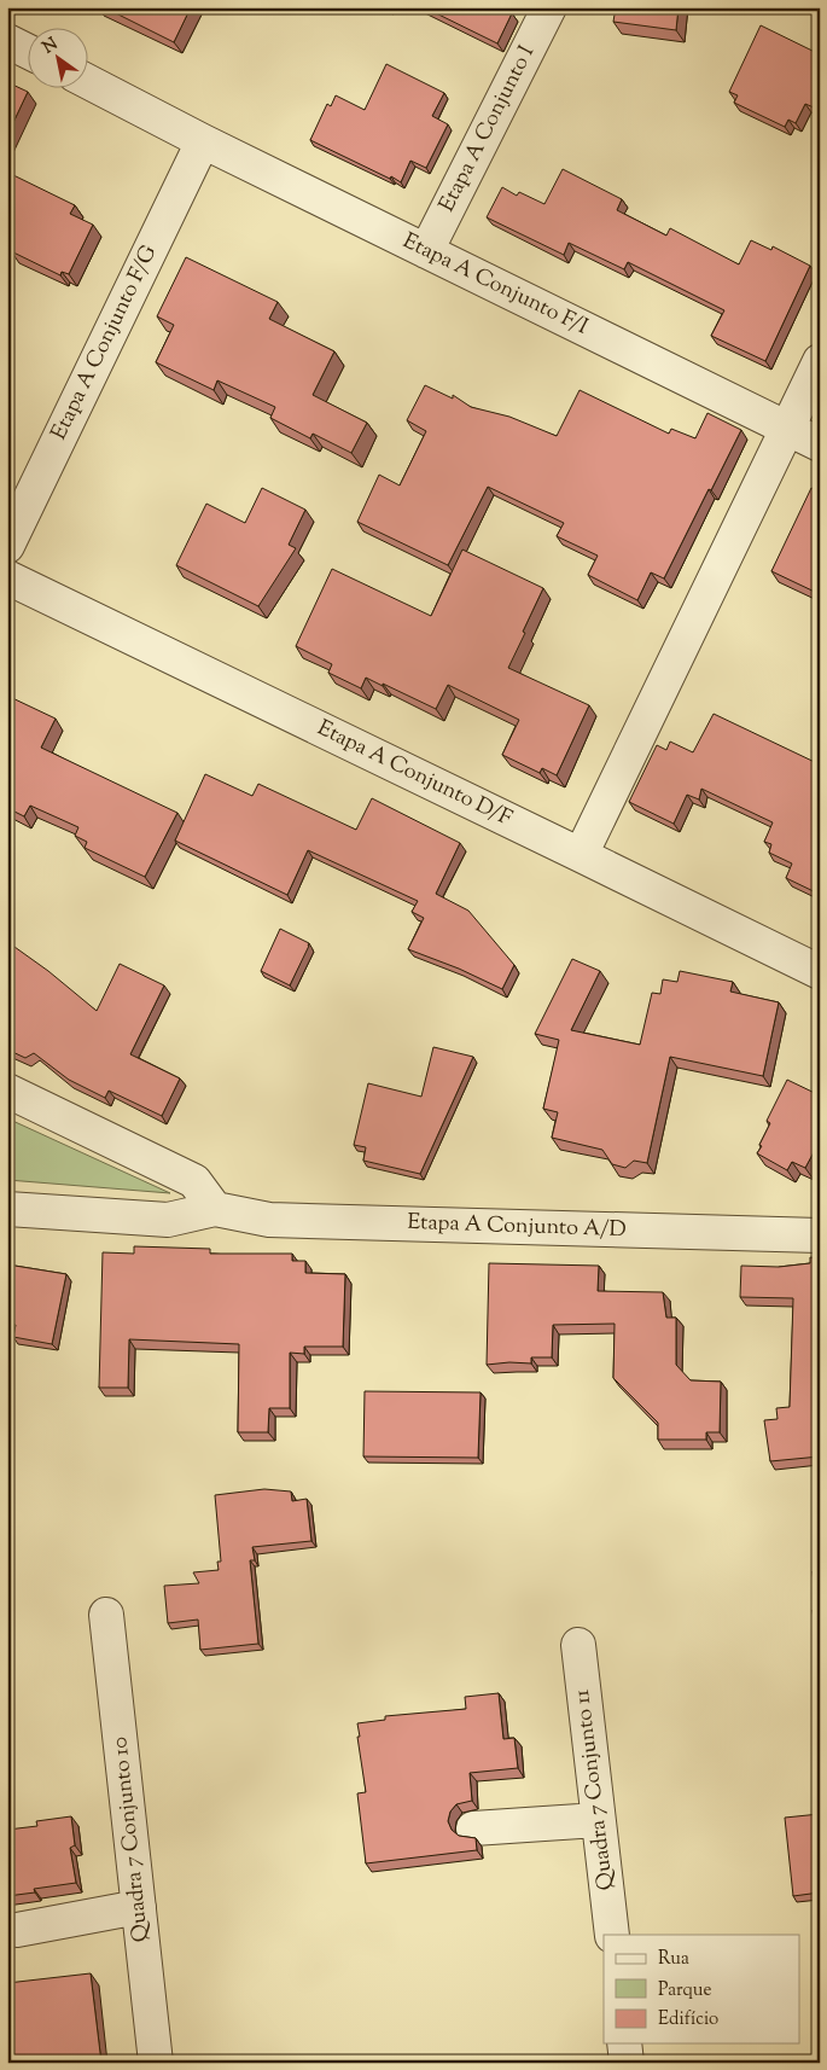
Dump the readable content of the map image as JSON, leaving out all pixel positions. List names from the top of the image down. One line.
{"streets":{"street":["Etapa A Conjunto I","Etapa A Conjunto F/I","Etapa A Conjunto F/G","Etapa A Conjunto D/F","Etapa A Conjunto A/D","Quadra 7 Conjunto 11","Quadra 7 Conjunto 10"]},"crossings":[["Etapa A Conjunto I","Etapa A Conjunto F/I"],["Etapa A Conjunto F/I","Etapa A Conjunto F/G"]],"legend":["Rua","Parque","Edifício"],"north":"top left"}
